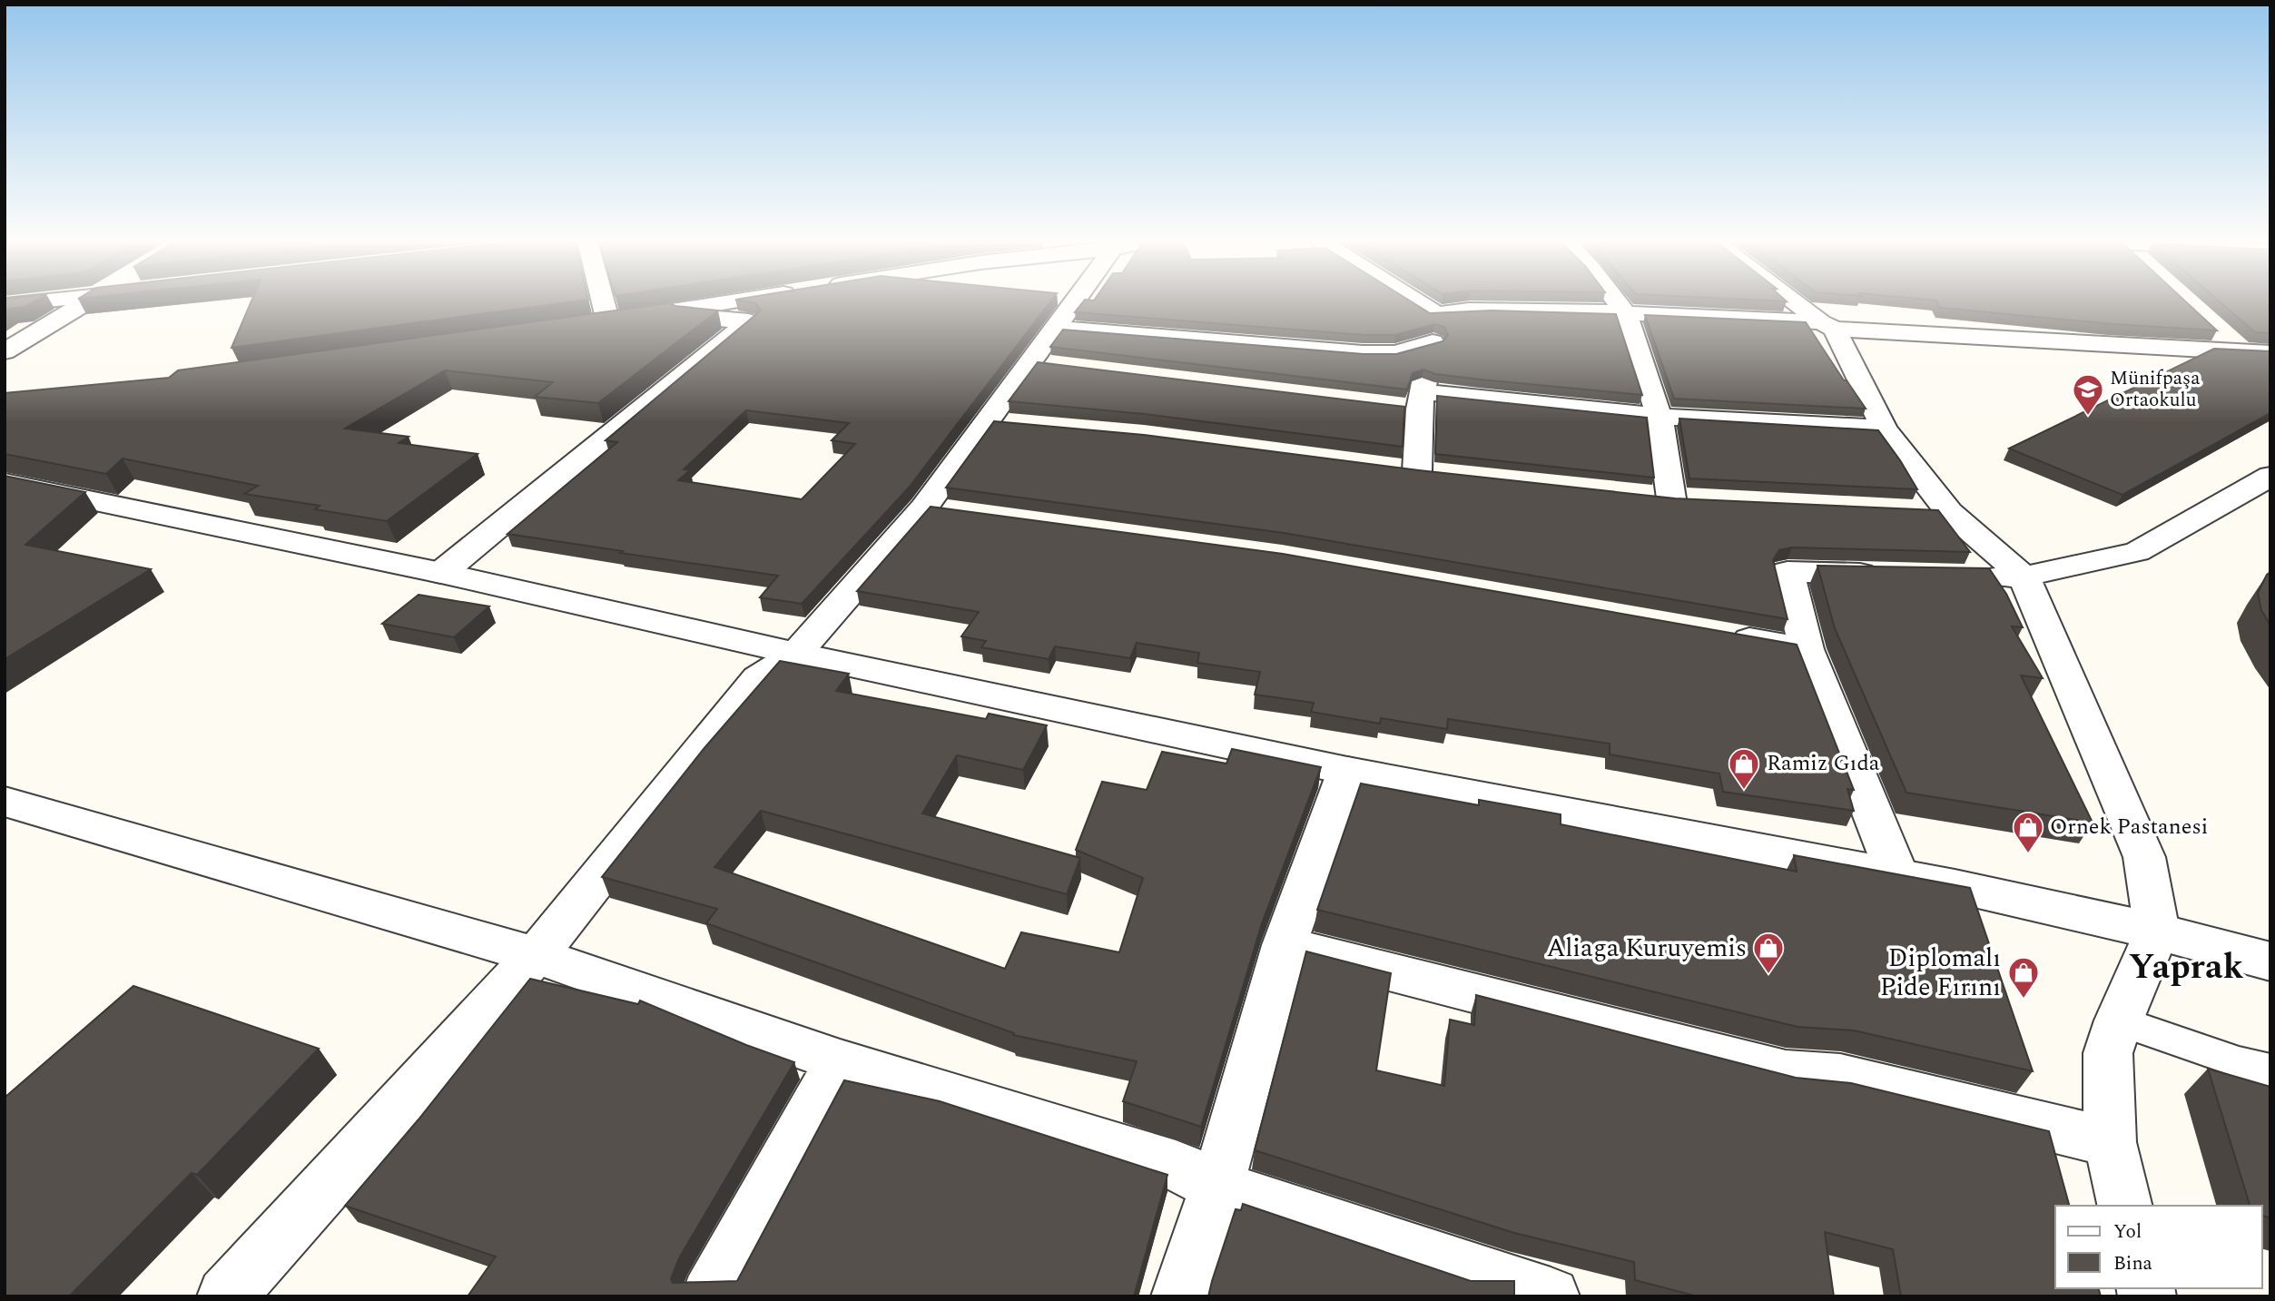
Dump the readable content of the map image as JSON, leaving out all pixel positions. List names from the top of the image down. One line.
{"districts":["Yaprak"],"places":{"school or university":["Münifpaşa Ortaokulu"],"shop":["Ramiz Gıda","Ornek Pastanesi","Aliaga Kuruyemis","Diplomalı Pide Fırını"]},"legend":["Yol","Bina"]}
